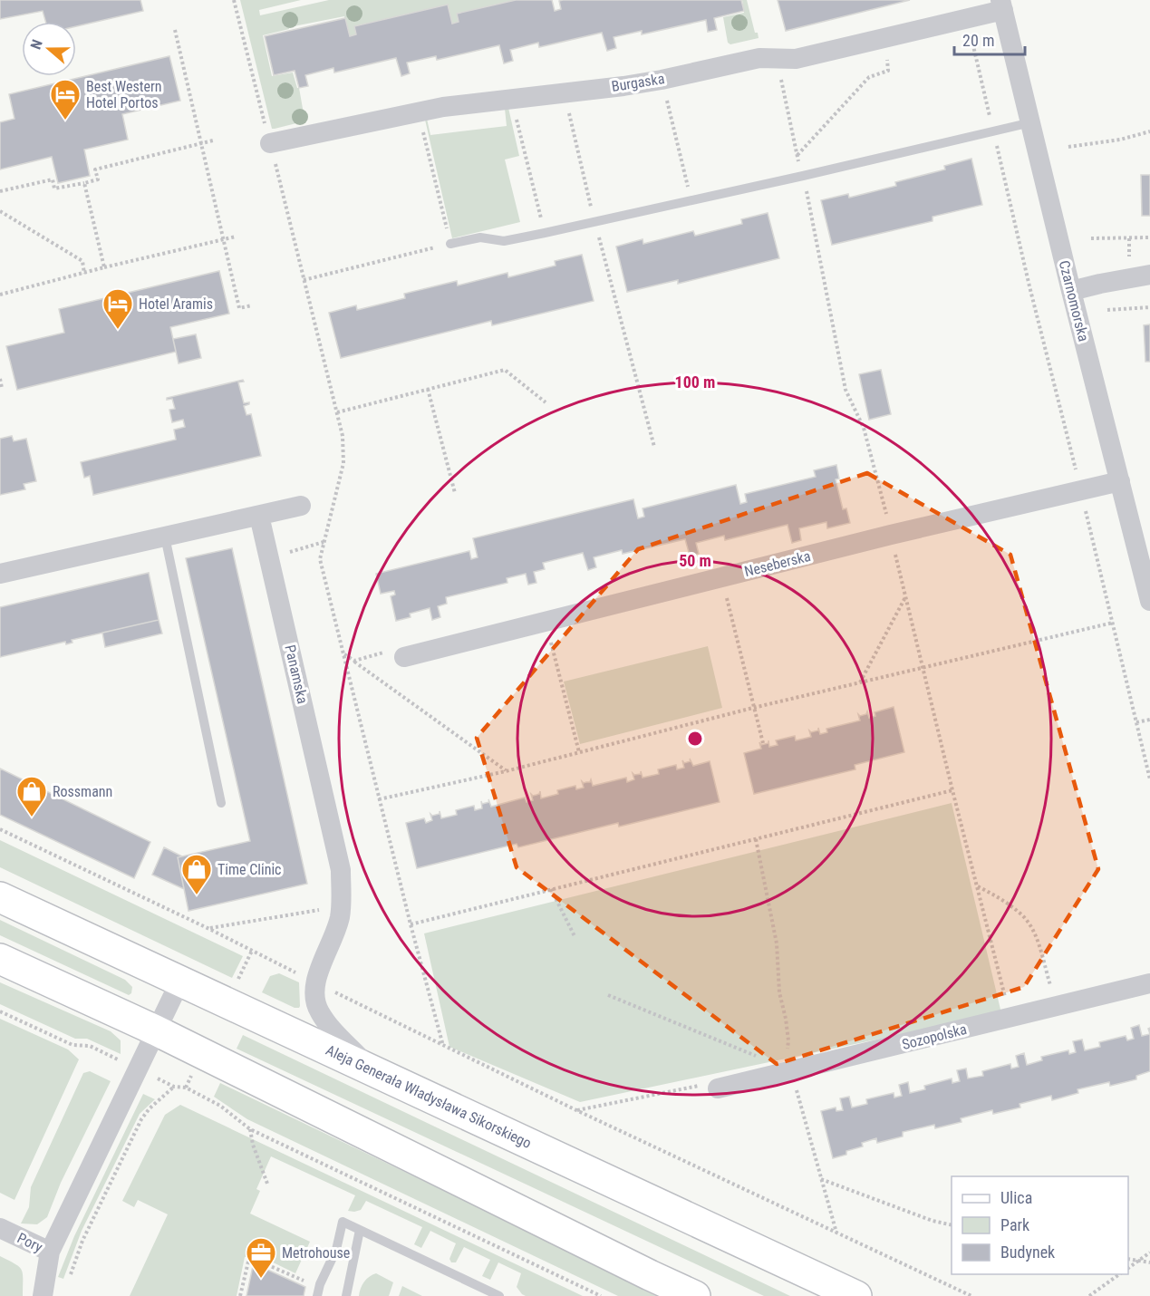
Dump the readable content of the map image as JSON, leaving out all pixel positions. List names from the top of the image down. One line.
{"streets":{"main road":["Aleja Generała Władysława Sikorskiego"],"street":["Burgaska","Czarnomorska","Neseberska","Panamska","Sozopolska","Pory"]},"crossings":[["Burgaska","Czarnomorska"],["Czarnomorska","Neseberska"]],"places":{"hotel":["Best Western Hotel Portos","Hotel Aramis"],"shop":["Rossmann","Time Clinic"],"office":["Metrohouse"]},"legend":["Ulica","Park","Budynek"],"scale_bar":"20 m","north":"left","rings":["100 m","50 m"]}
